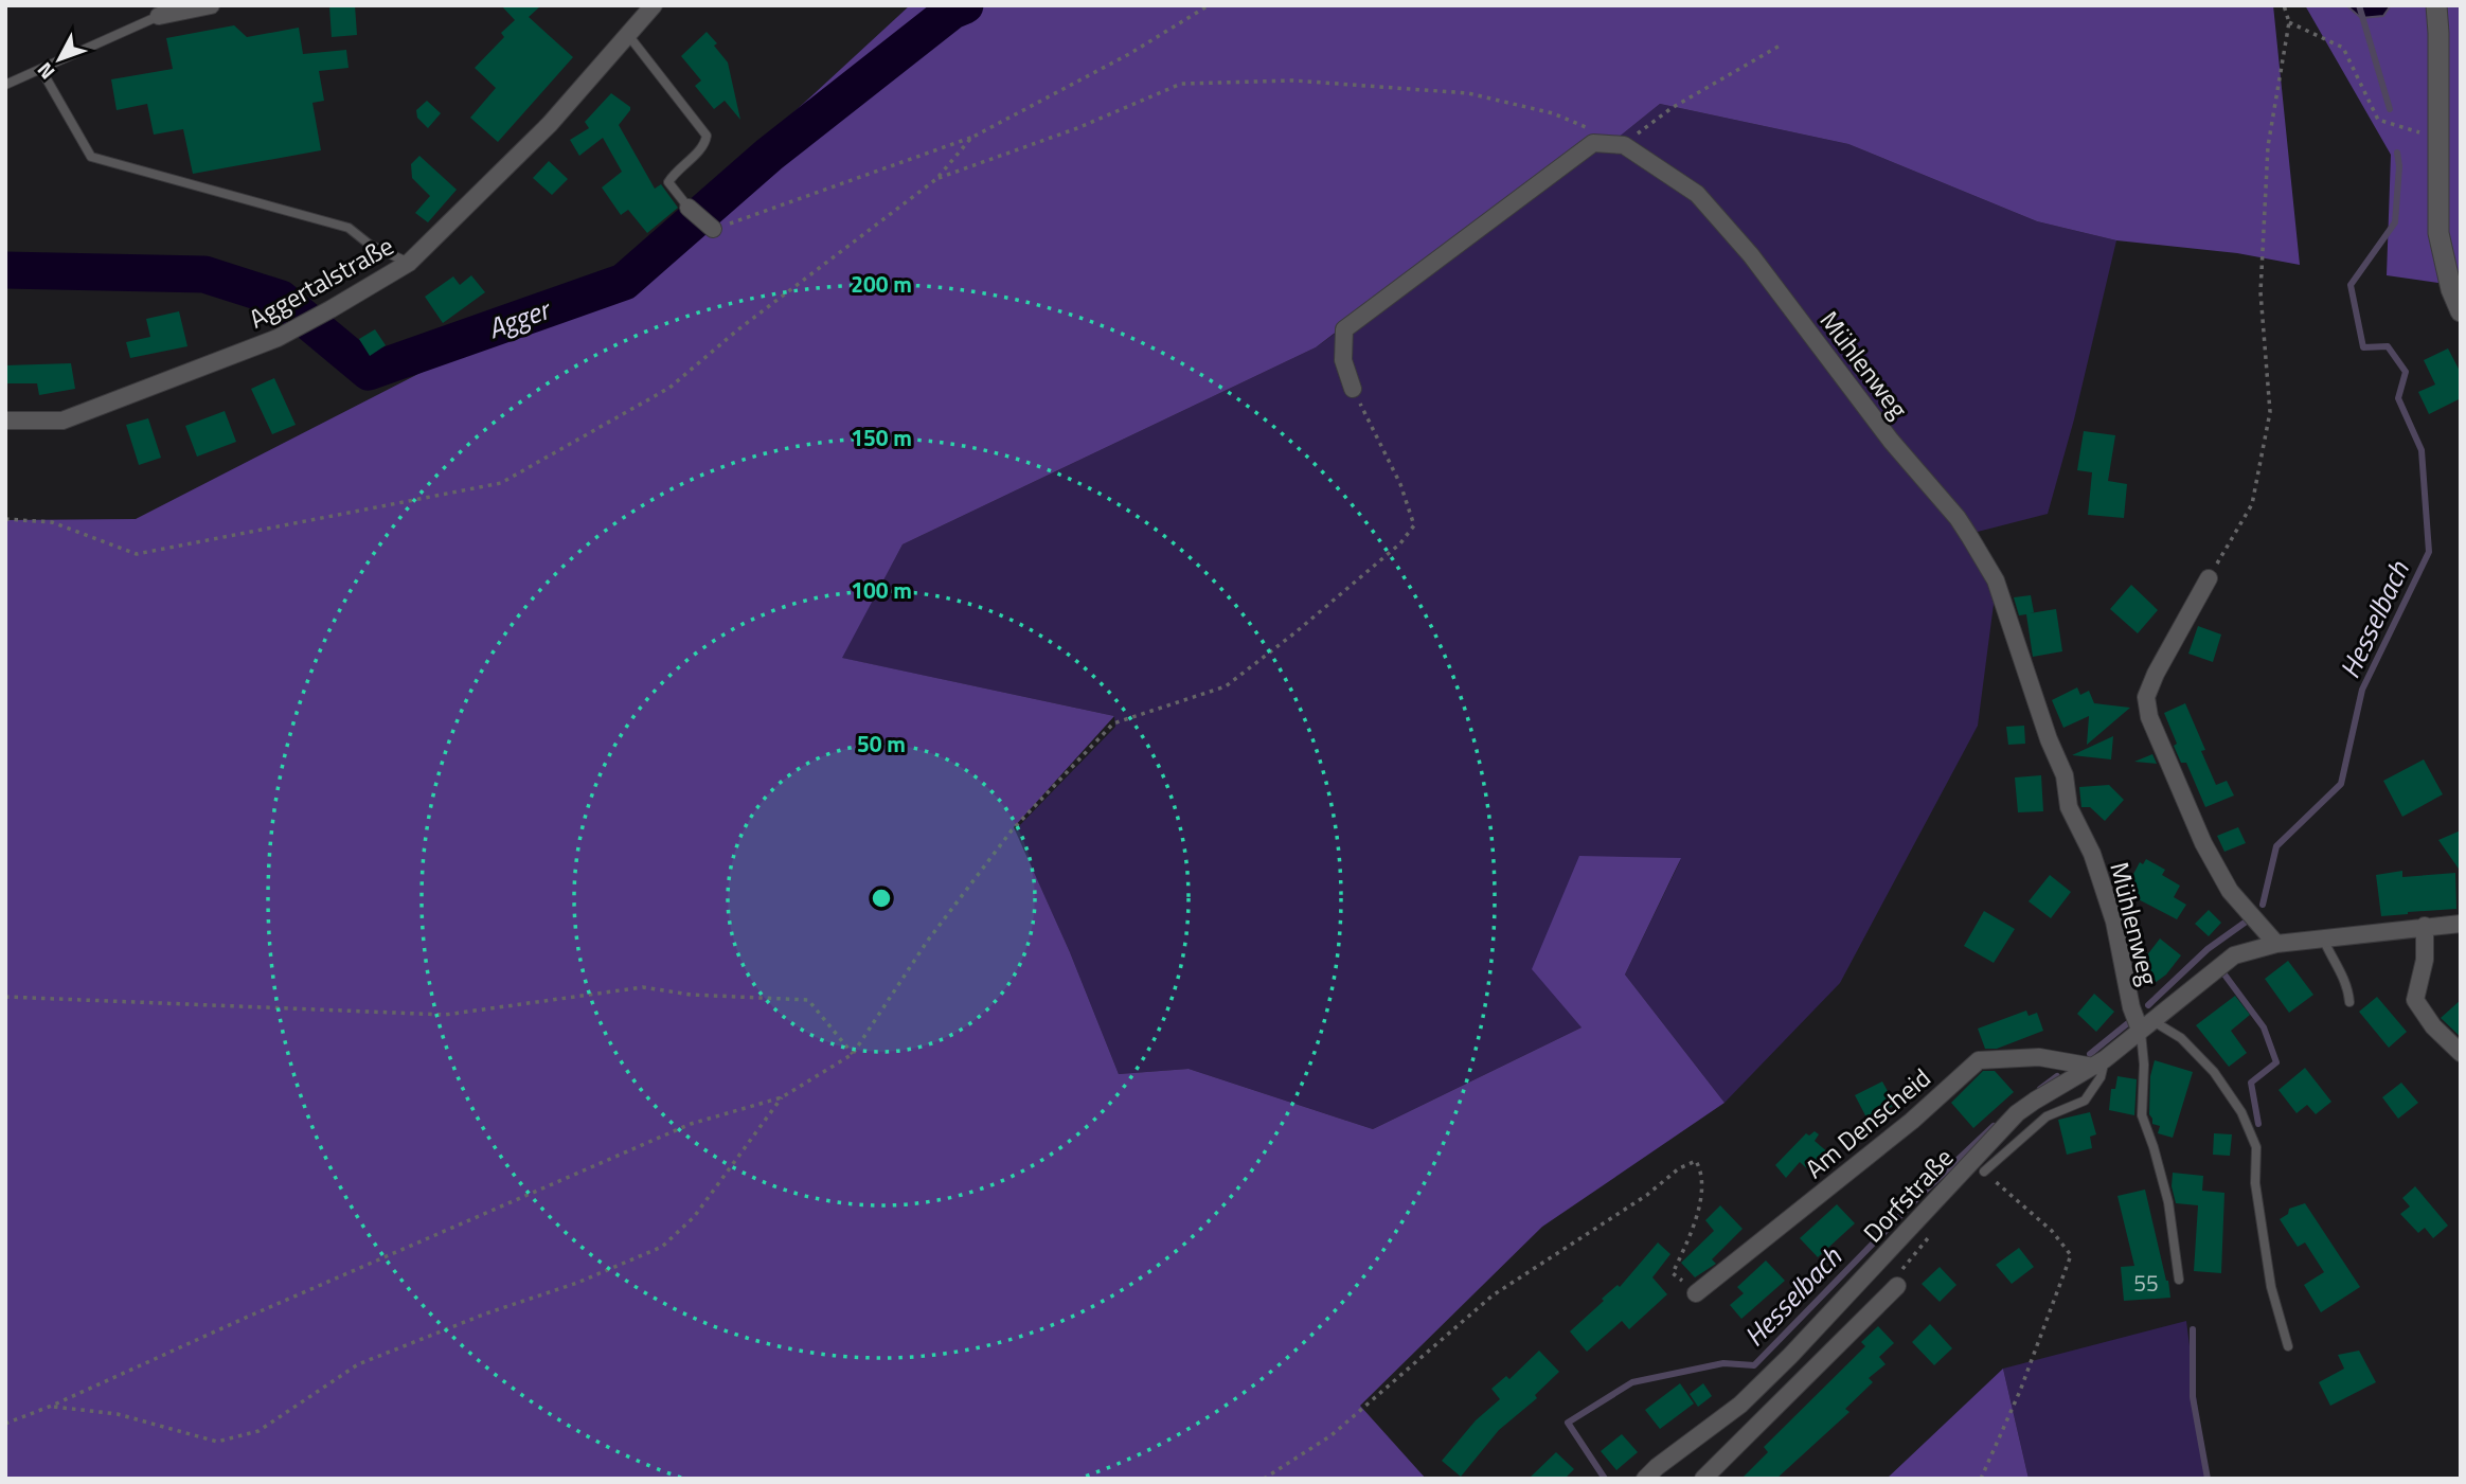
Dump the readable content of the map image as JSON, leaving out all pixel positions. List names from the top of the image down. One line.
{"streets":{"street":["Aggertalstraße","Mühlenweg","Am Denscheid","Dorfstraße"]},"crossings":[["Mühlenweg","Dorfstraße"],["Am Denscheid","Dorfstraße"]],"water":["Agger","Hesselbach"],"house_numbers":["55"],"north":"bottom left","rings":["200 m","150 m","100 m","50 m"]}
